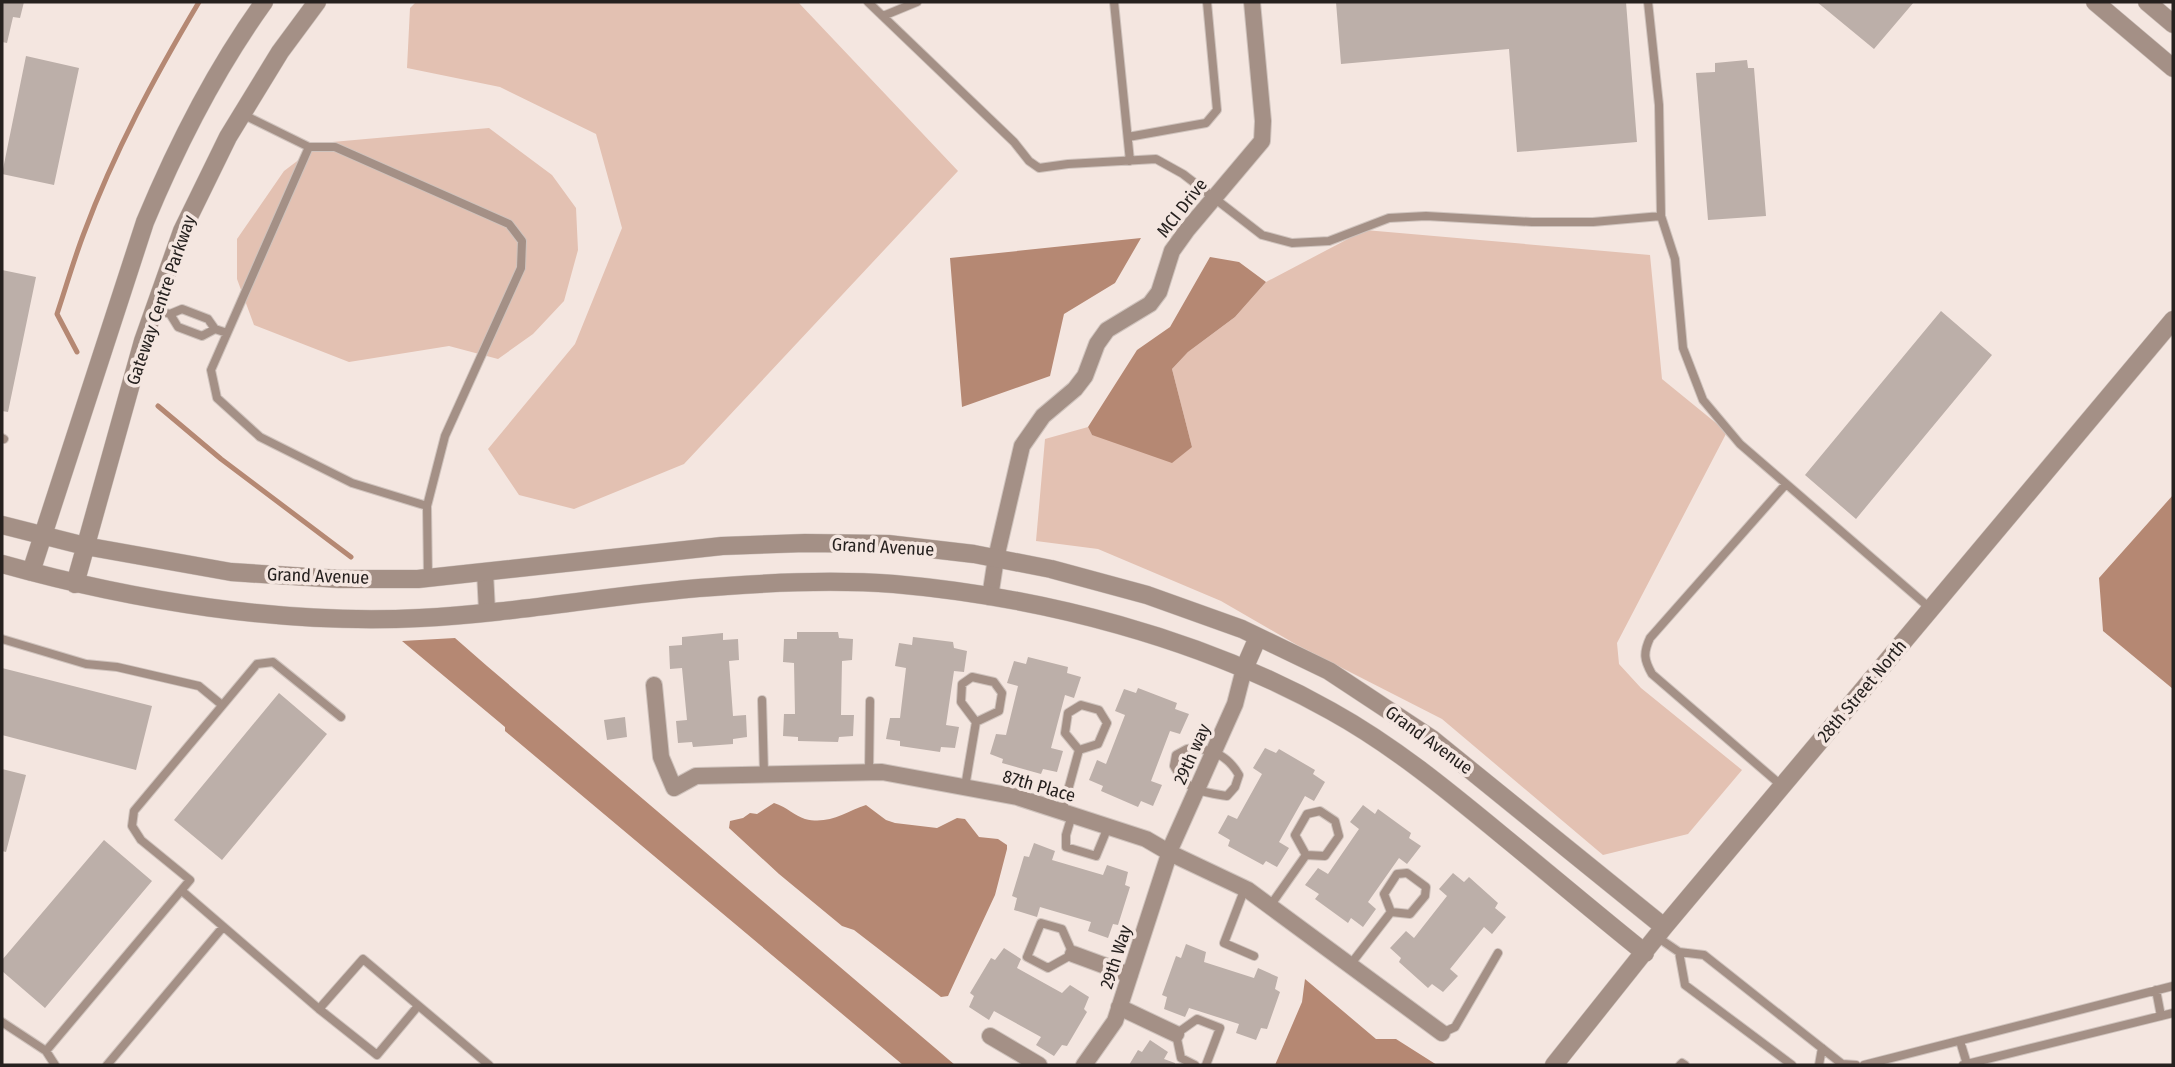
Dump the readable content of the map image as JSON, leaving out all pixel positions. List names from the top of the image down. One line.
{"streets":{"street":["MCI Drive","Gateway Centre Parkway","Grand Avenue","28th Street North","29th way","87th Place","29th Way"]},"crossings":[["MCI Drive","Grand Avenue"],["Gateway Centre Parkway","Grand Avenue"],["Grand Avenue","28th Street North"],["Grand Avenue","29th way"],["29th way","87th Place"],["29th way","29th Way"],["87th Place","29th Way"]]}
